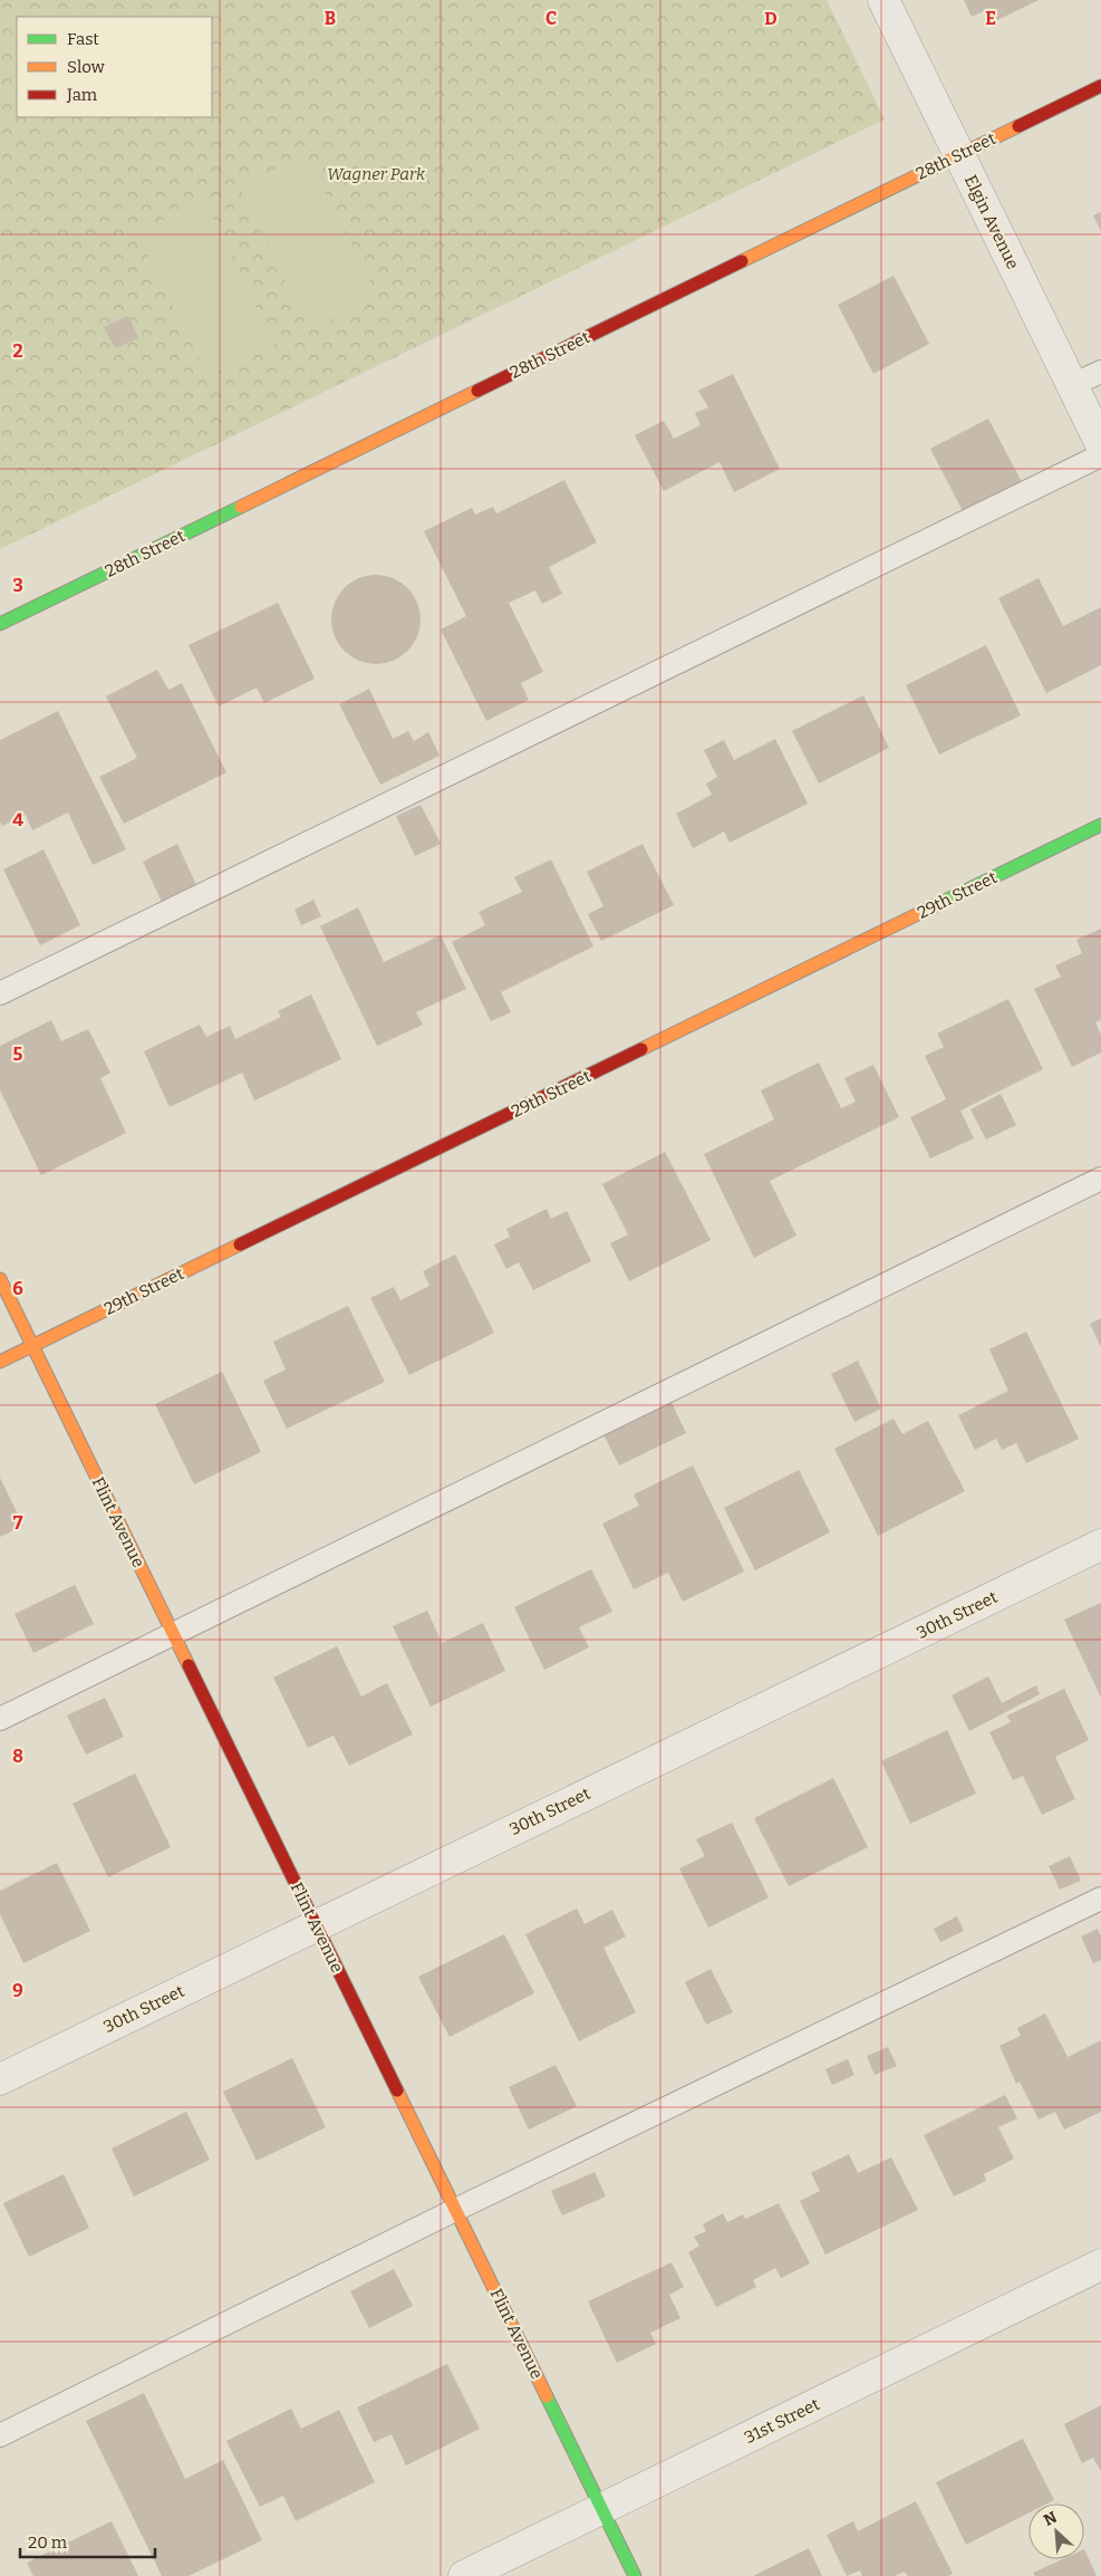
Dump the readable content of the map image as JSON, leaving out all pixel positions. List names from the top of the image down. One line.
{"streets":{"street":["28th Street","Elgin Avenue","29th Street","Flint Avenue","30th Street","31st Street"]},"crossings":[["28th Street","Elgin Avenue"],["29th Street","Flint Avenue"],["Flint Avenue","30th Street"],["Flint Avenue","31st Street"]],"parks":["Wagner Park"],"legend":["Fast","Slow","Jam"],"scale_bar":"20 m","north":"top left","grid":{"columns":["B","C","D","E"],"rows":["2","3","4","5","6","7","8","9"]}}
